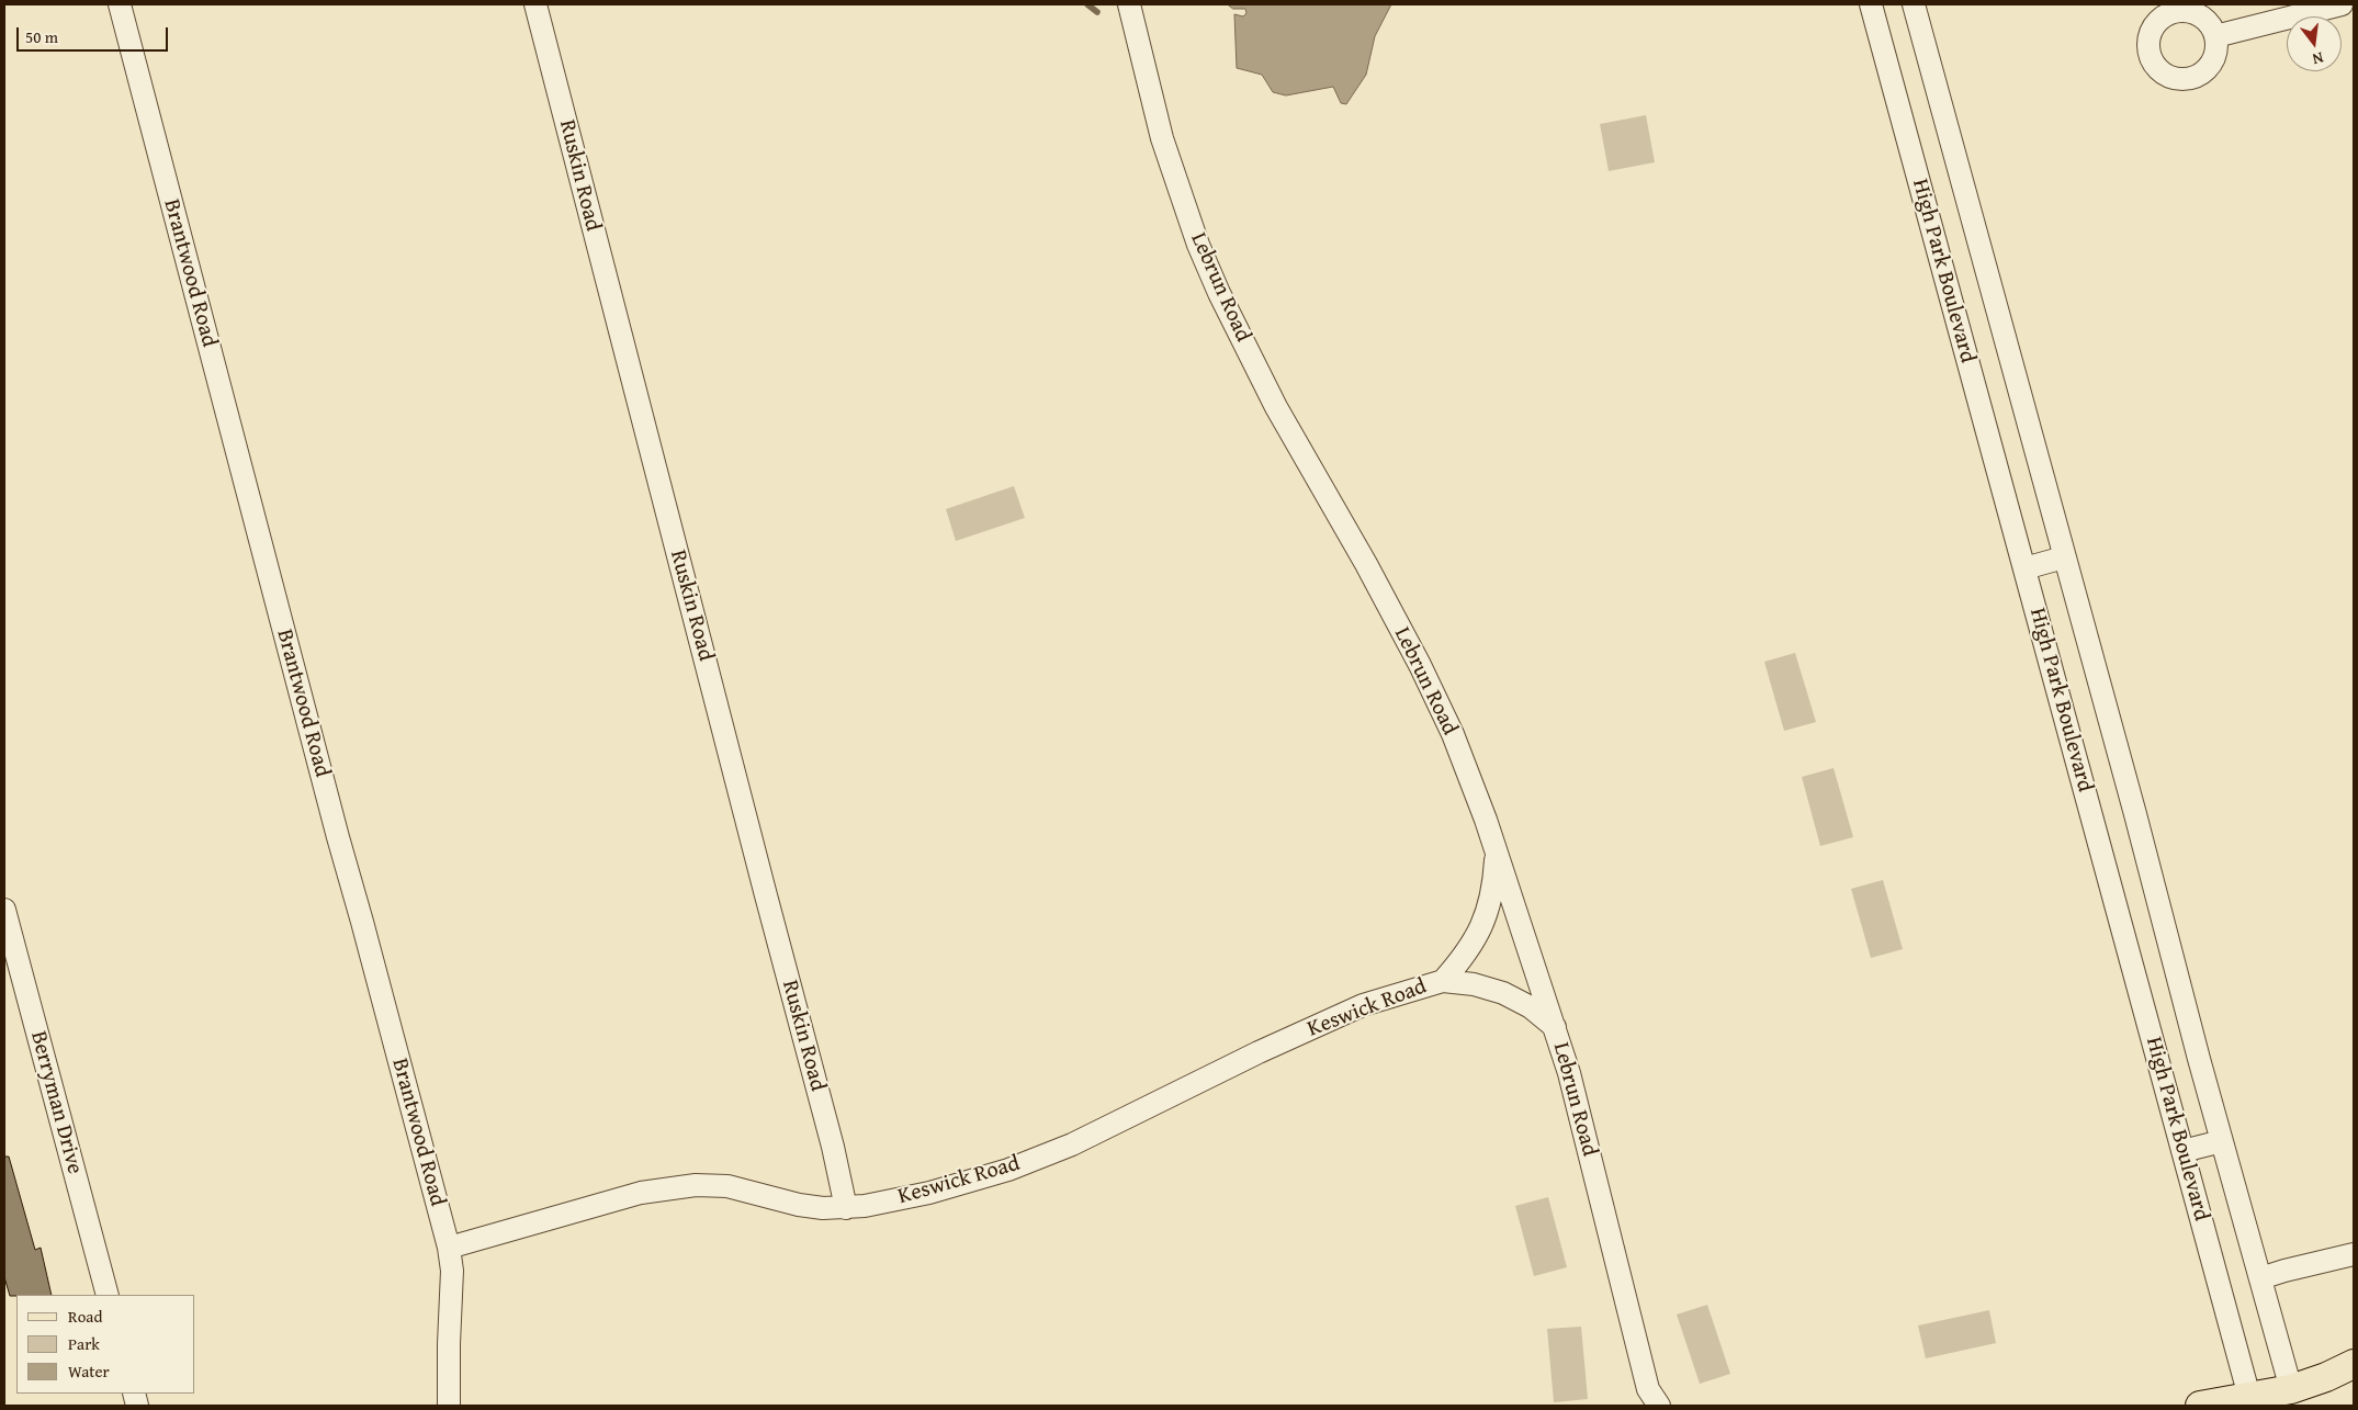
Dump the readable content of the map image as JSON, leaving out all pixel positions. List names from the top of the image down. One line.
{"streets":{"street":["Ruskin Road","High Park Boulevard","Brantwood Road","Lebrun Road","Keswick Road","Berryman Drive"]},"crossings":[["Ruskin Road","Keswick Road"],["Brantwood Road","Keswick Road"],["Lebrun Road","Keswick Road"]],"legend":["Road","Park","Water"],"scale_bar":"50 m","north":"bottom"}
